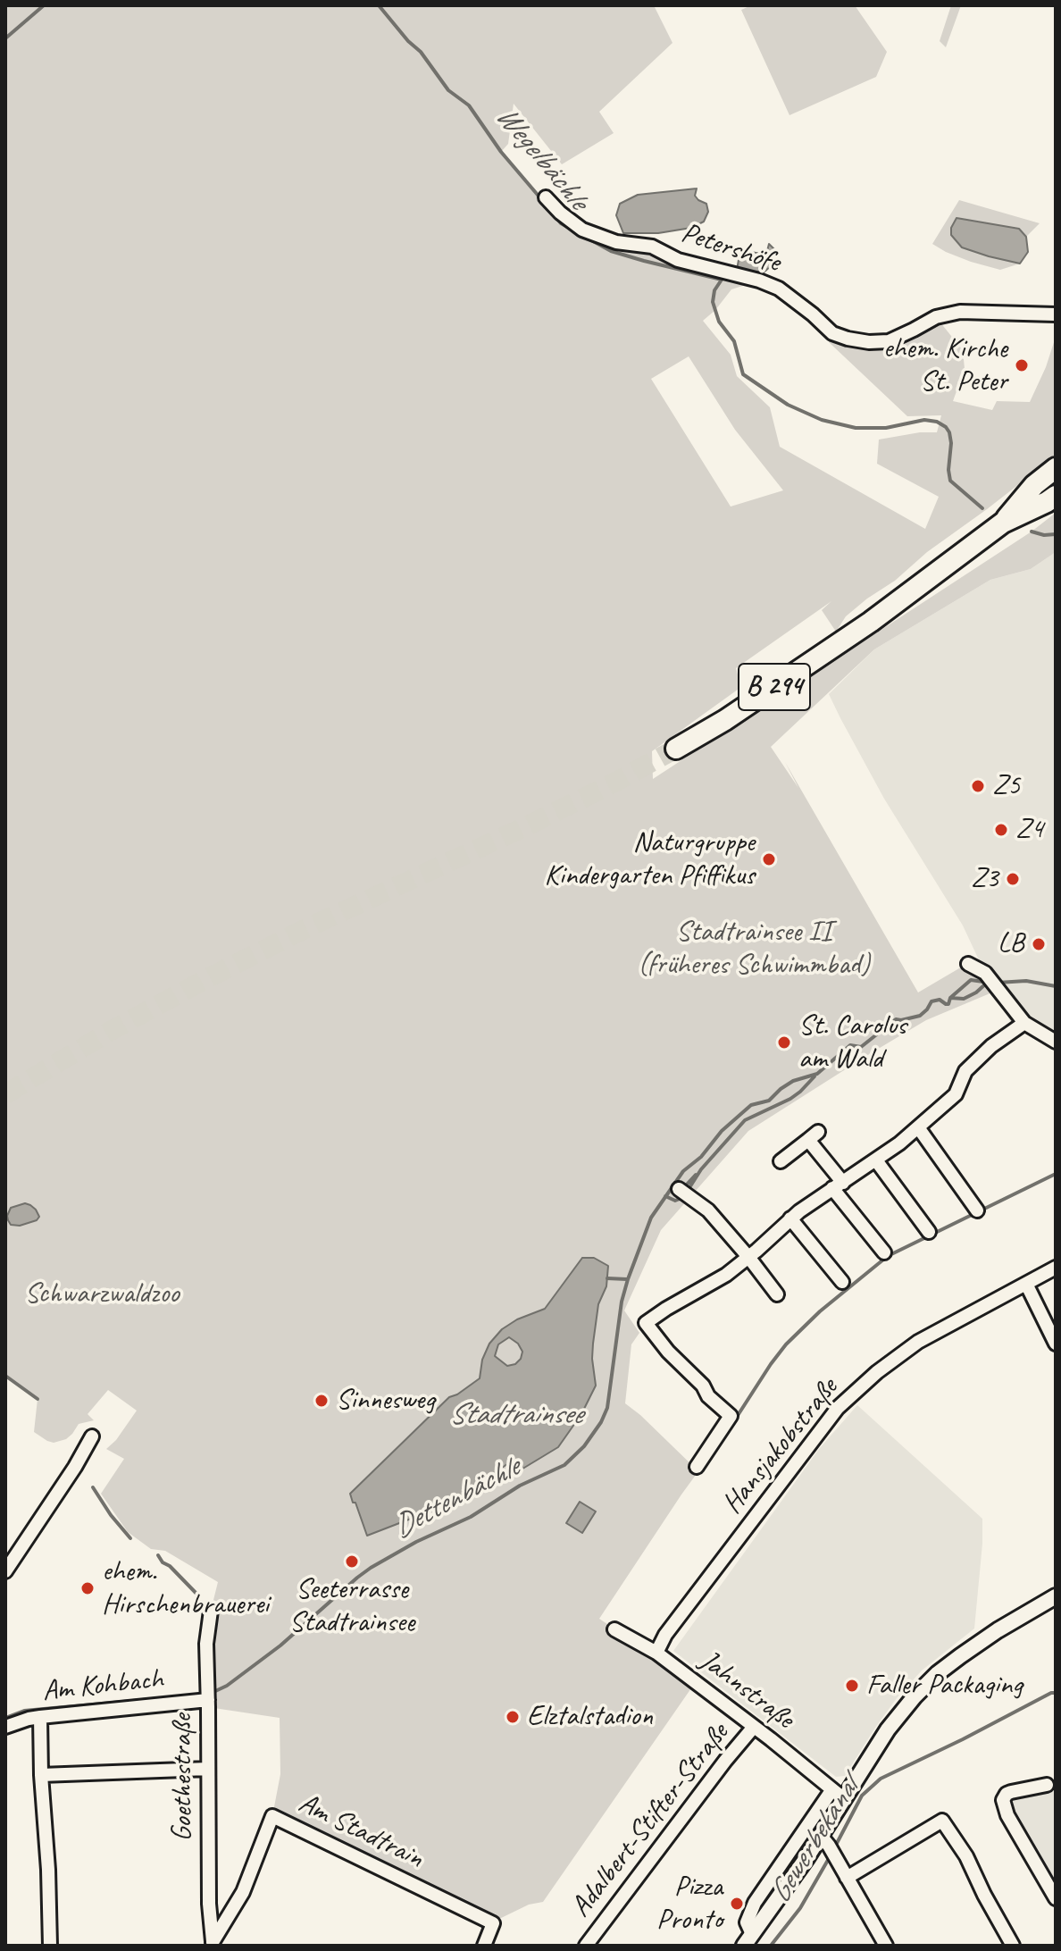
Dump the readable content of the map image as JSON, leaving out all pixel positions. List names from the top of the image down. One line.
{"streets":{"highway":["B 294"],"street":["Petershöfe","Hansjakobstraße","Am Kohbach","Jahnstraße","Goethestraße","Adalbert-Stifter-Straße","Am Stadtrain"]},"crossings":[["Hansjakobstraße","Jahnstraße"],["Am Kohbach","Goethestraße"],["Jahnstraße","Adalbert-Stifter-Straße"],["Goethestraße","Am Stadtrain"]],"water":["Wegelbächle","Stadtrainsee","Dettenbächle","Gewerbekanal"],"parks":["Stadtrainsee II (früheres Schwimmbad)","Schwarzwaldzoo"],"places":["ehem. Kirche St. Peter","Z5","Z4","Naturgruppe Kindergarten Pfiffikus","Z3","LB","St. Carolus am Wald","Sinnesweg","Seeterrasse Stadtrainsee","ehem. Hirschenbrauerei","Faller Packaging","Elztalstadion","Pizza Pronto"]}
